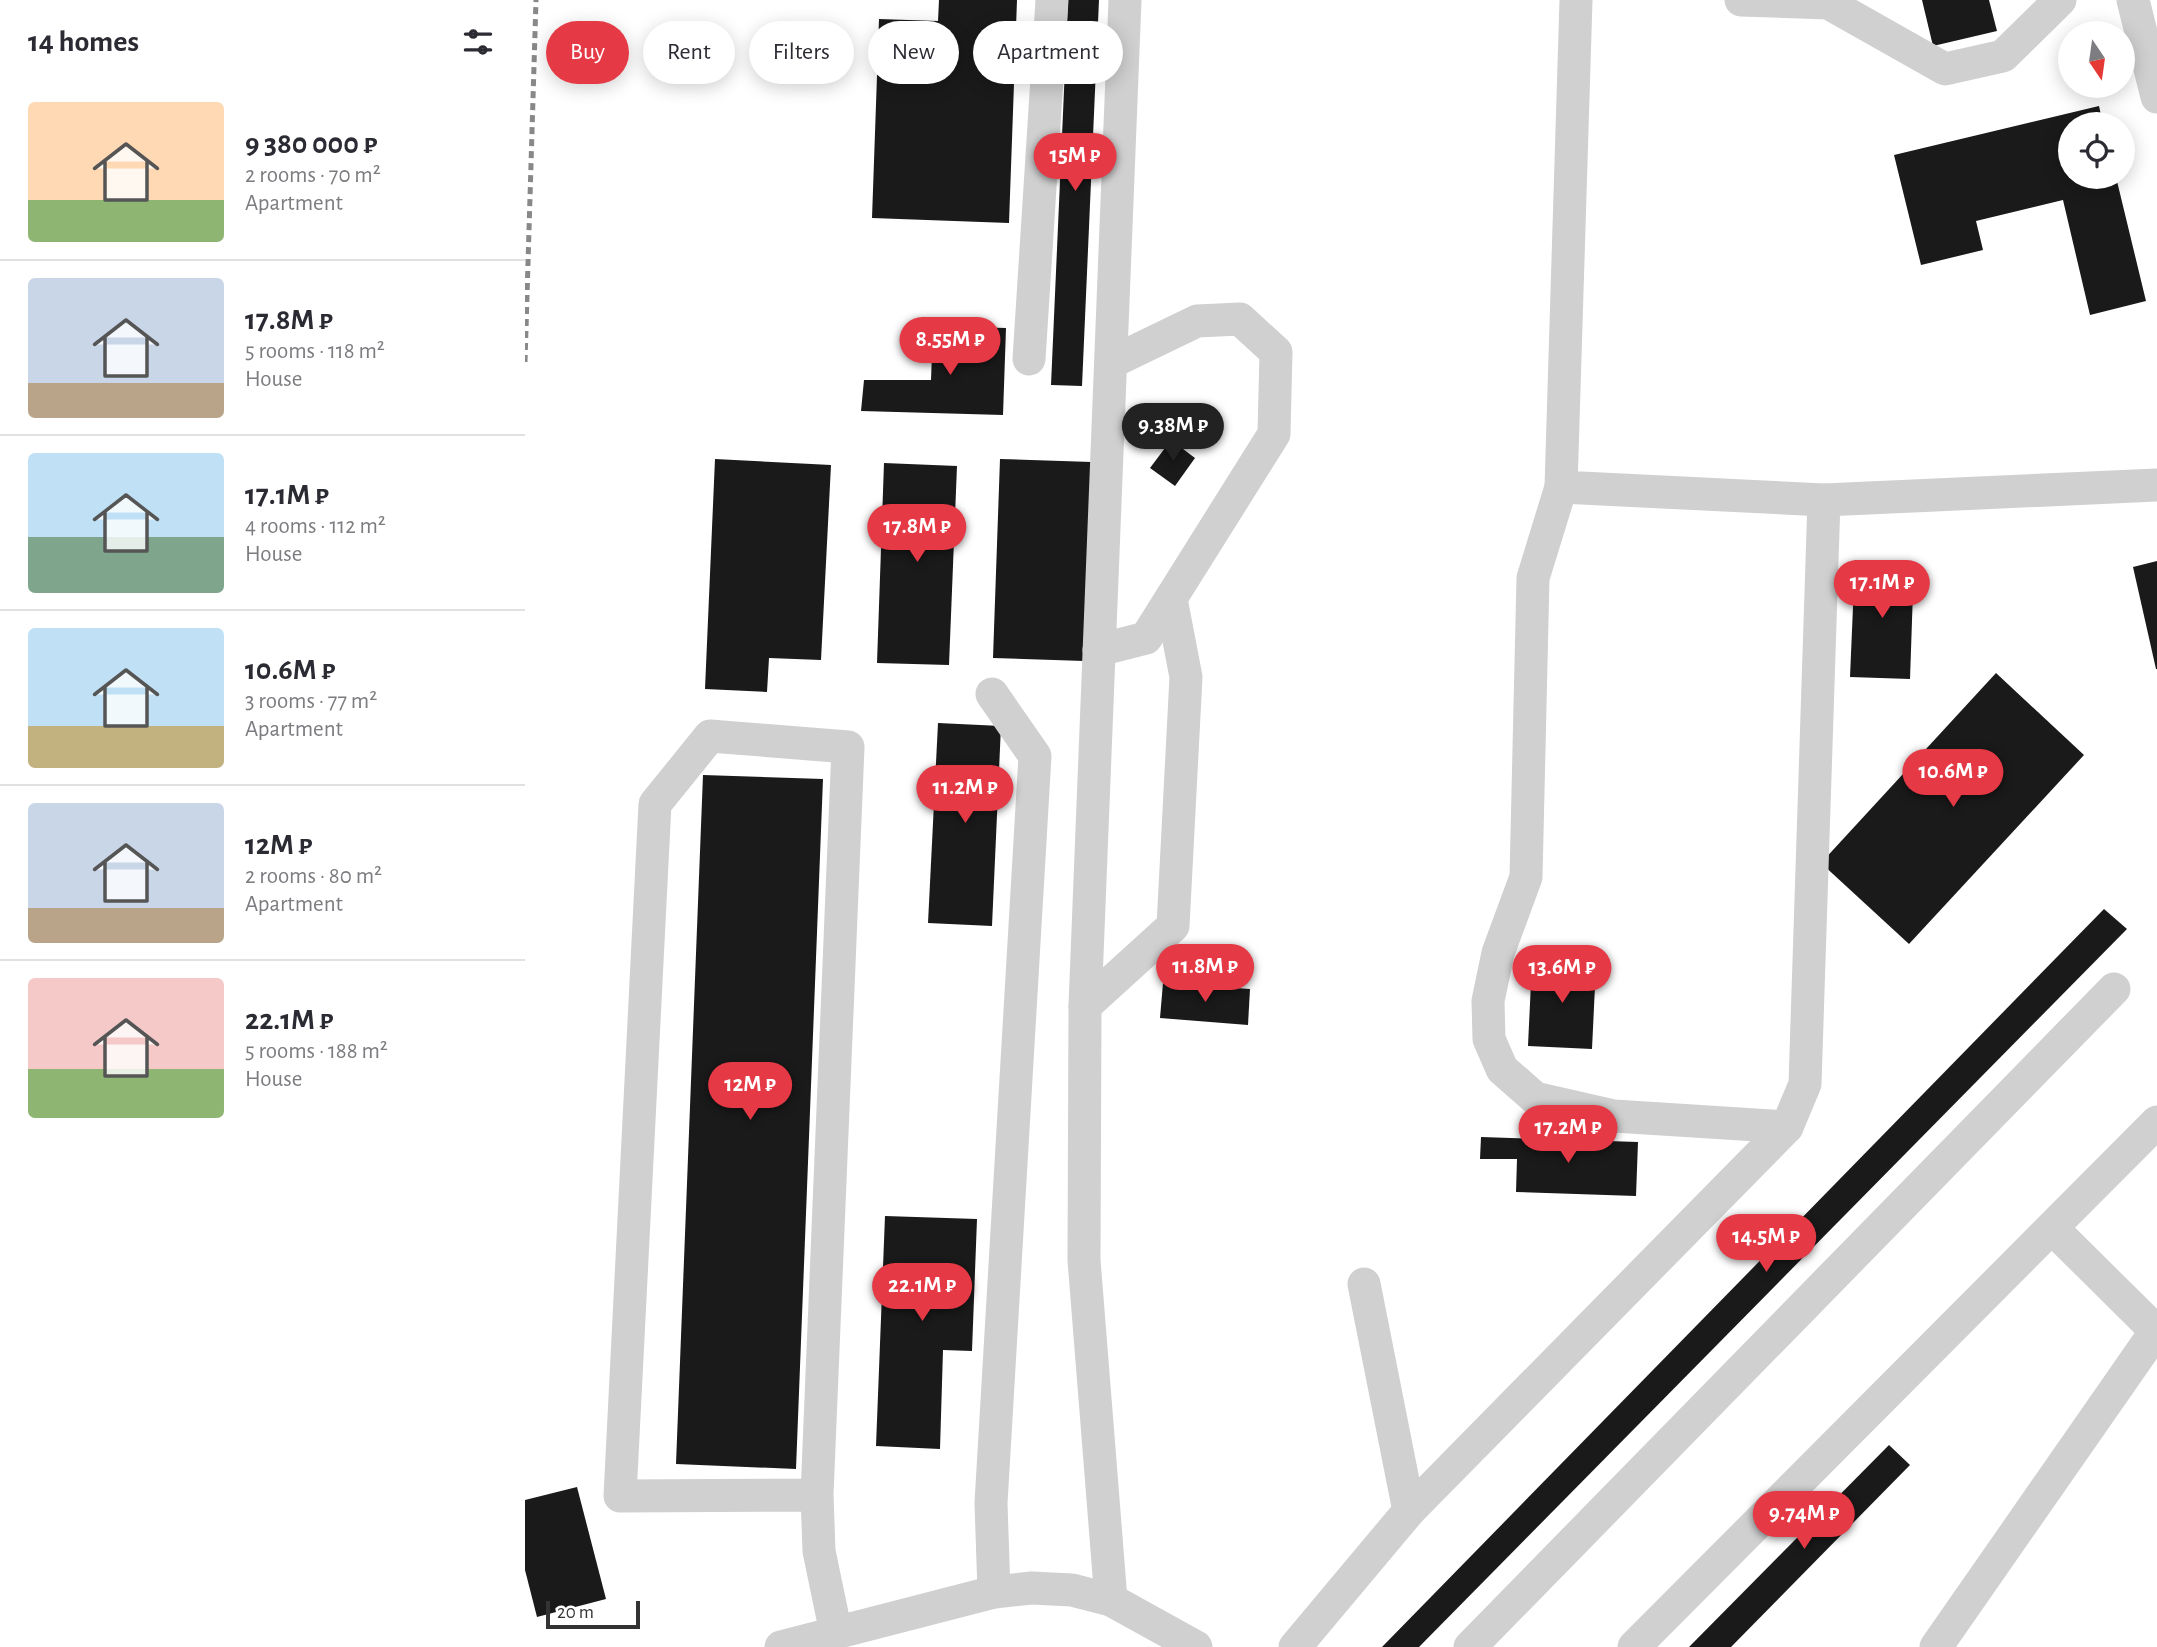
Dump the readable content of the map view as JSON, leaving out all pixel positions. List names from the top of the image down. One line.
{"scale_bar":"20 m","north":"bottom","page":{"heading":"14 homes","chip":["Buy","Rent","Filters","New","Apartment"],"list":[{"name":"9 380 000 ₽","note":"2 rooms · 70 m² · Apartment"},{"name":"17.8M ₽","note":"5 rooms · 118 m² · House"},{"name":"17.1M ₽","note":"4 rooms · 112 m² · House"},{"name":"10.6M ₽","note":"3 rooms · 77 m² · Apartment"},{"name":"12M ₽","note":"2 rooms · 80 m² · Apartment"},{"name":"22.1M ₽","note":"5 rooms · 188 m² · House"}],"price":["15M ₽","8.55M ₽","9.38M ₽","17.8M ₽","17.1M ₽","10.6M ₽","11.2M ₽","11.8M ₽","13.6M ₽","12M ₽","17.2M ₽","14.5M ₽","22.1M ₽","9.74M ₽"],"scale":"20 m"}}
